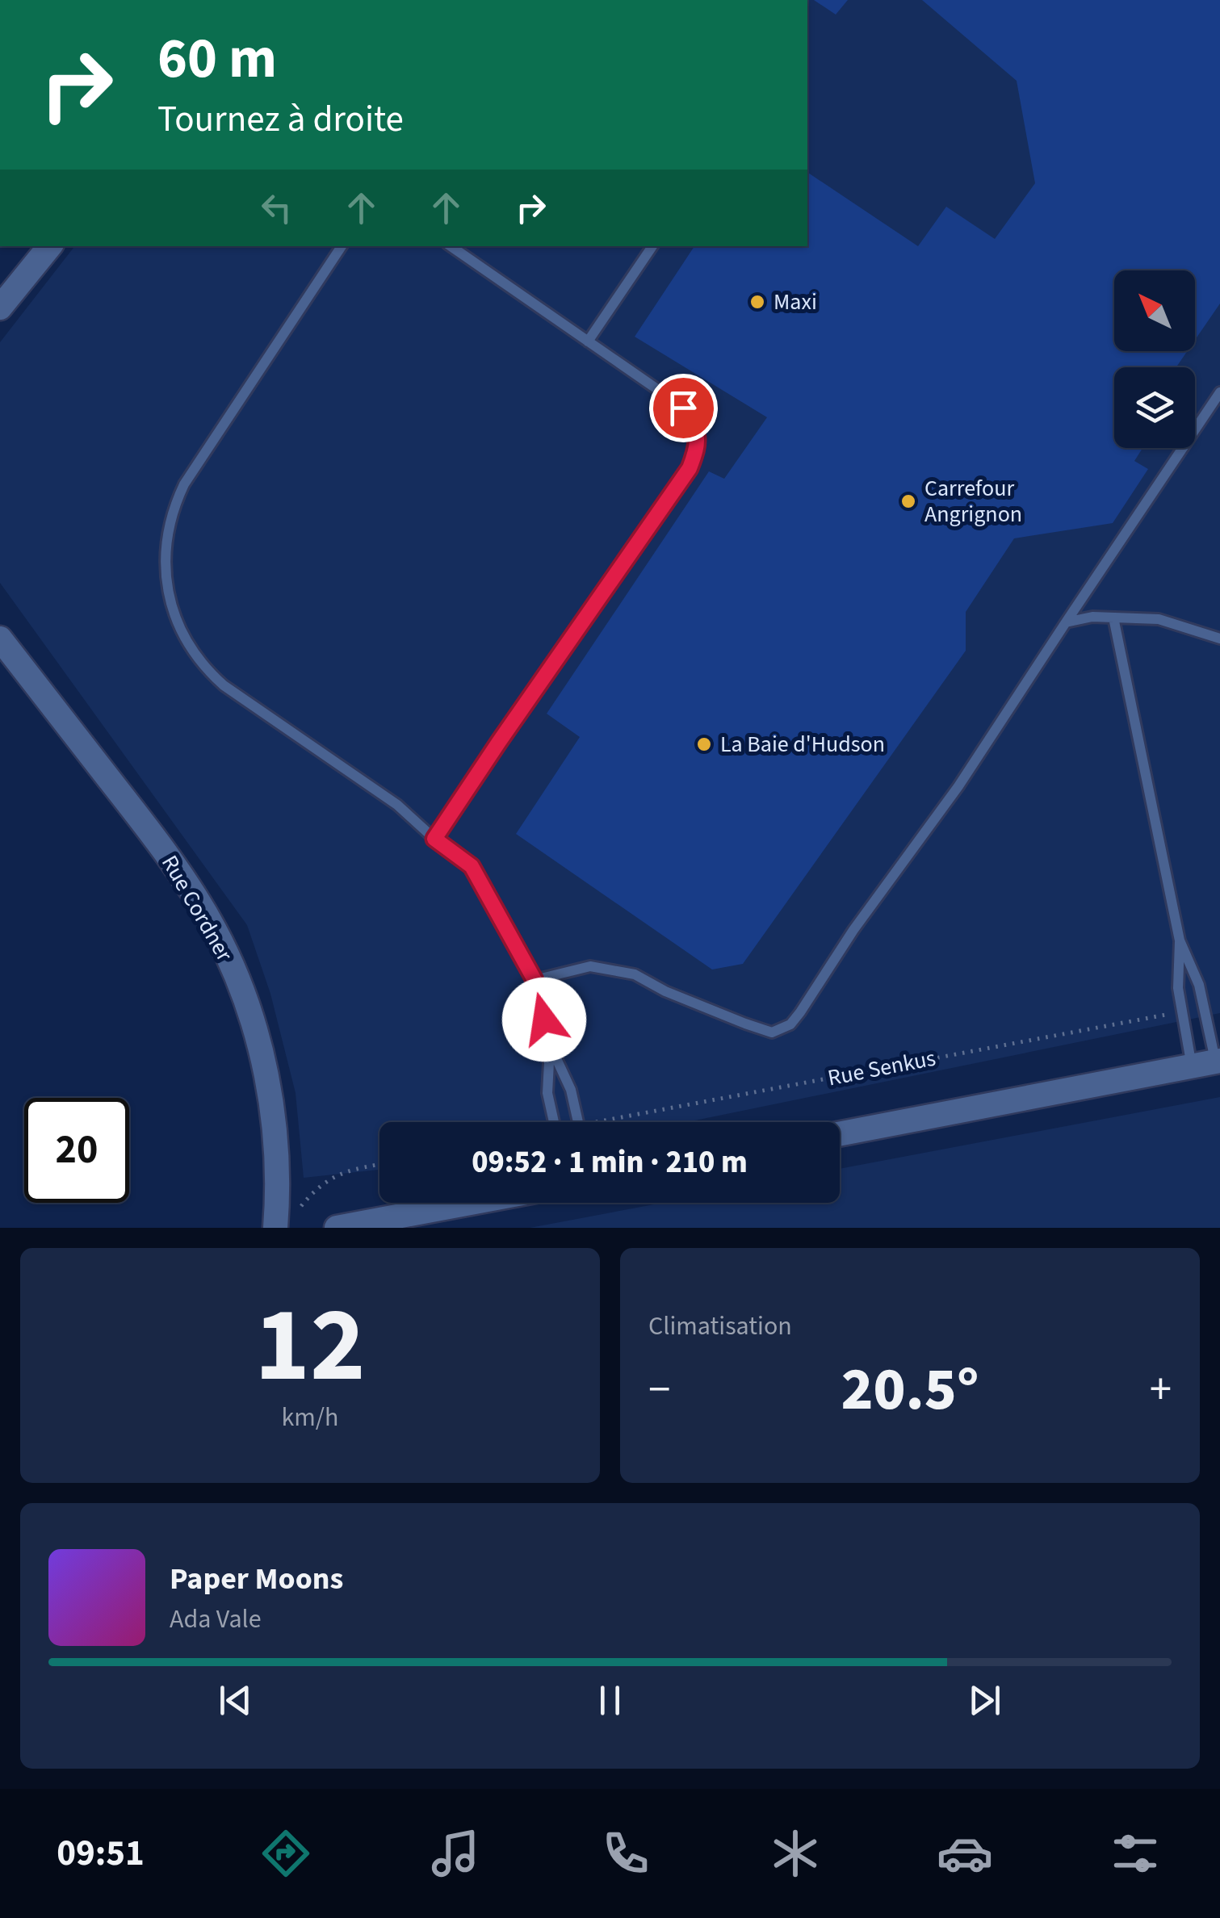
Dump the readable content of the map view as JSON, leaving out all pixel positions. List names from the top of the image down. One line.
{"streets":{"street":["Rue Cordner"],"path":["Rue Senkus"]},"places":["Maxi","Carrefour Angrignon","La Baie d'Hudson"],"north":"top left","page":{"turn":["60 m","Tournez à droite"],"limit":"20","trip":"09:52 · 1 min · 210 m","tile":[["12","km/h"],"Climatisation"],"heat":["−","20.5°","+"],"song":["Paper Moons","Ada Vale"],"tabs":"09:51"}}
